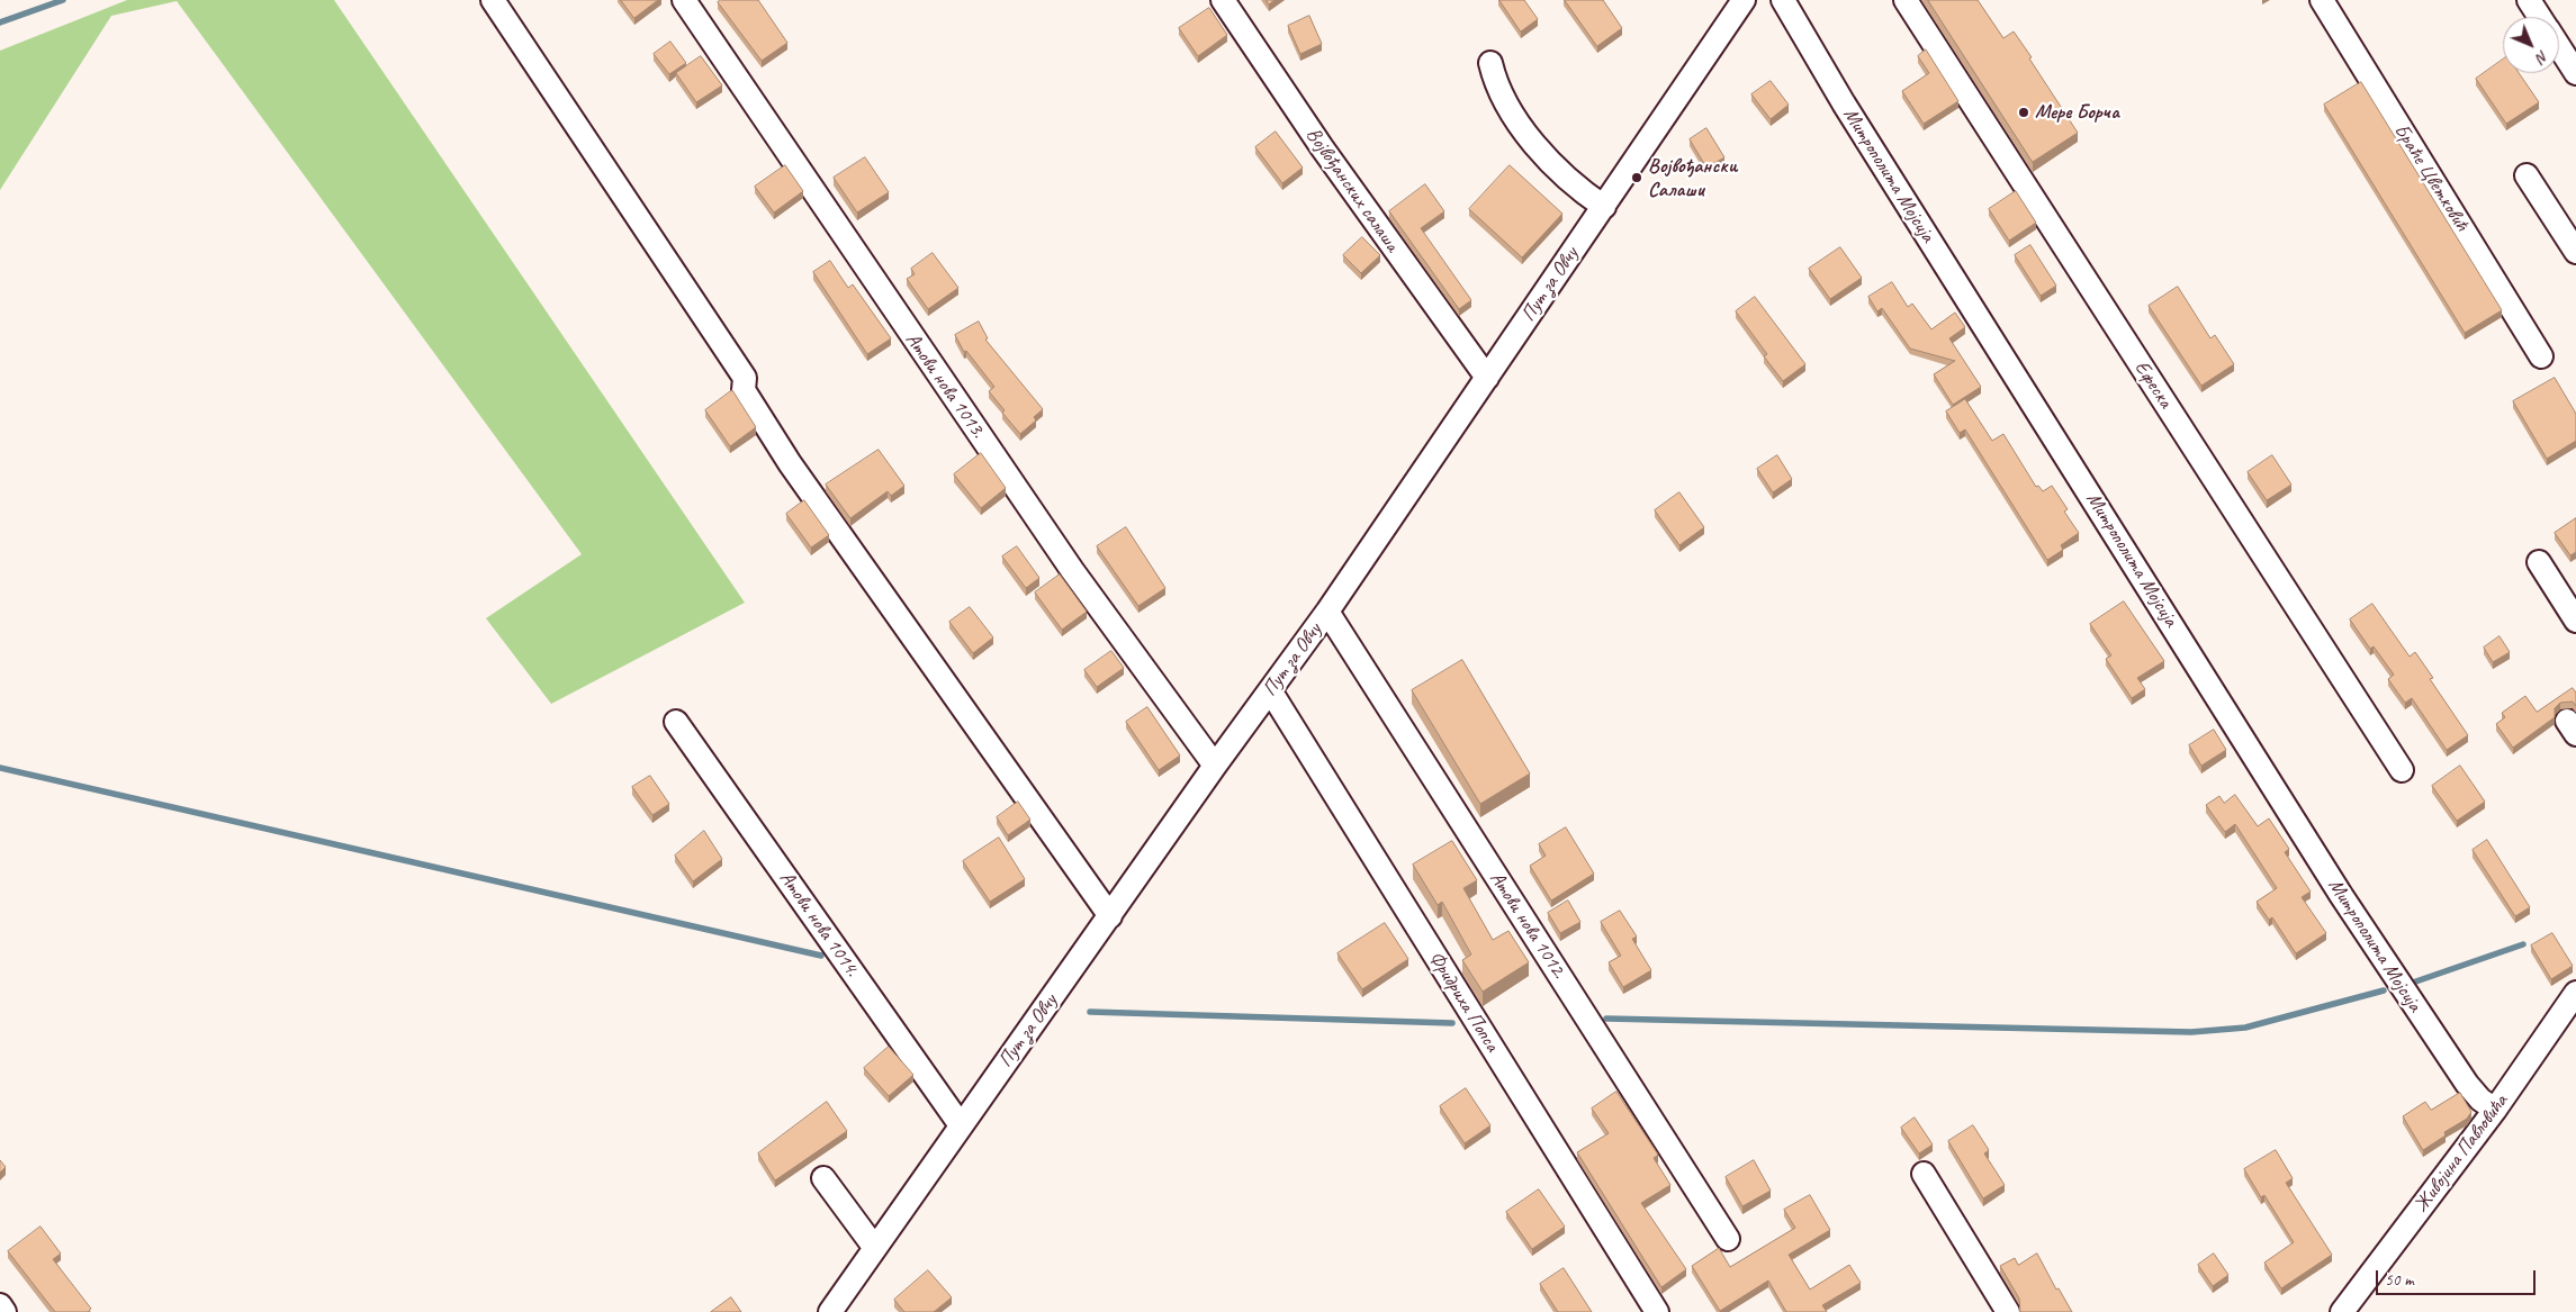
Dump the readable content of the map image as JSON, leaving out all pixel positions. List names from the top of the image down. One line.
{"streets":{"street":["Митрополита Мојсија","Браће Цветковић","Војвођанских салаша","Пут за Овчу","Ефеска","Атови нова 1013.","Атови нова 1014.","Атови нова 1012.","Фридриха Попса","Живојина Павловића"]},"crossings":[["Митрополита Мојсија","Живојина Павловића"],["Војвођанских салаша","Пут за Овчу"],["Пут за Овчу","Атови нова 1013."],["Пут за Овчу","Атови нова 1014."],["Пут за Овчу","Атови нова 1012."],["Пут за Овчу","Фридриха Попса"]],"places":["Мере Борча","Војвођански Салаши"],"scale_bar":"50 m","north":"bottom right"}
